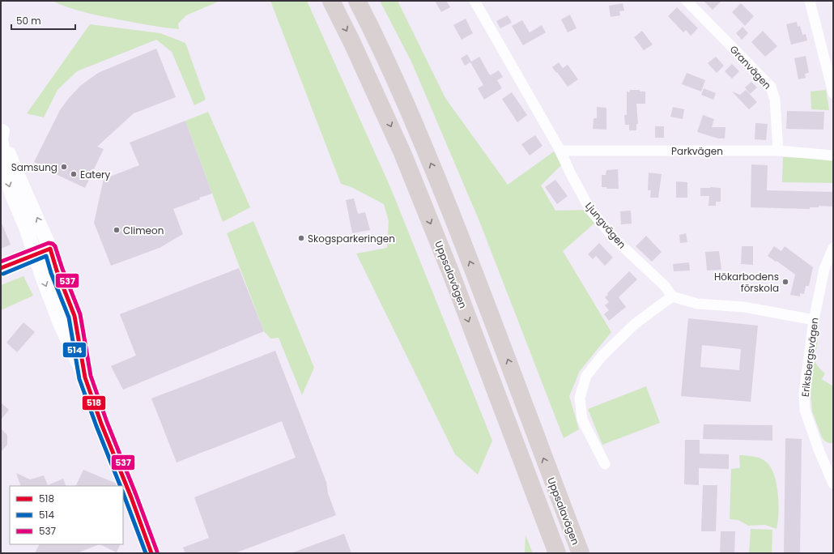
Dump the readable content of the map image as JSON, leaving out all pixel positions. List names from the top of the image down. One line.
{"streets":{"highway":["Uppsalavägen"],"street":["Granvägen","Parkvägen","Ljungvägen","Eriksbergsvägen"]},"crossings":[["Granvägen","Parkvägen"],["Parkvägen","Ljungvägen"]],"places":["Samsung","Eatery","Climeon","Skogsparkeringen","Hökarbodens förskola"],"lines":["transit line 537","transit line 518","transit line 514"],"legend":["518","514","537"],"scale_bar":"50 m"}
